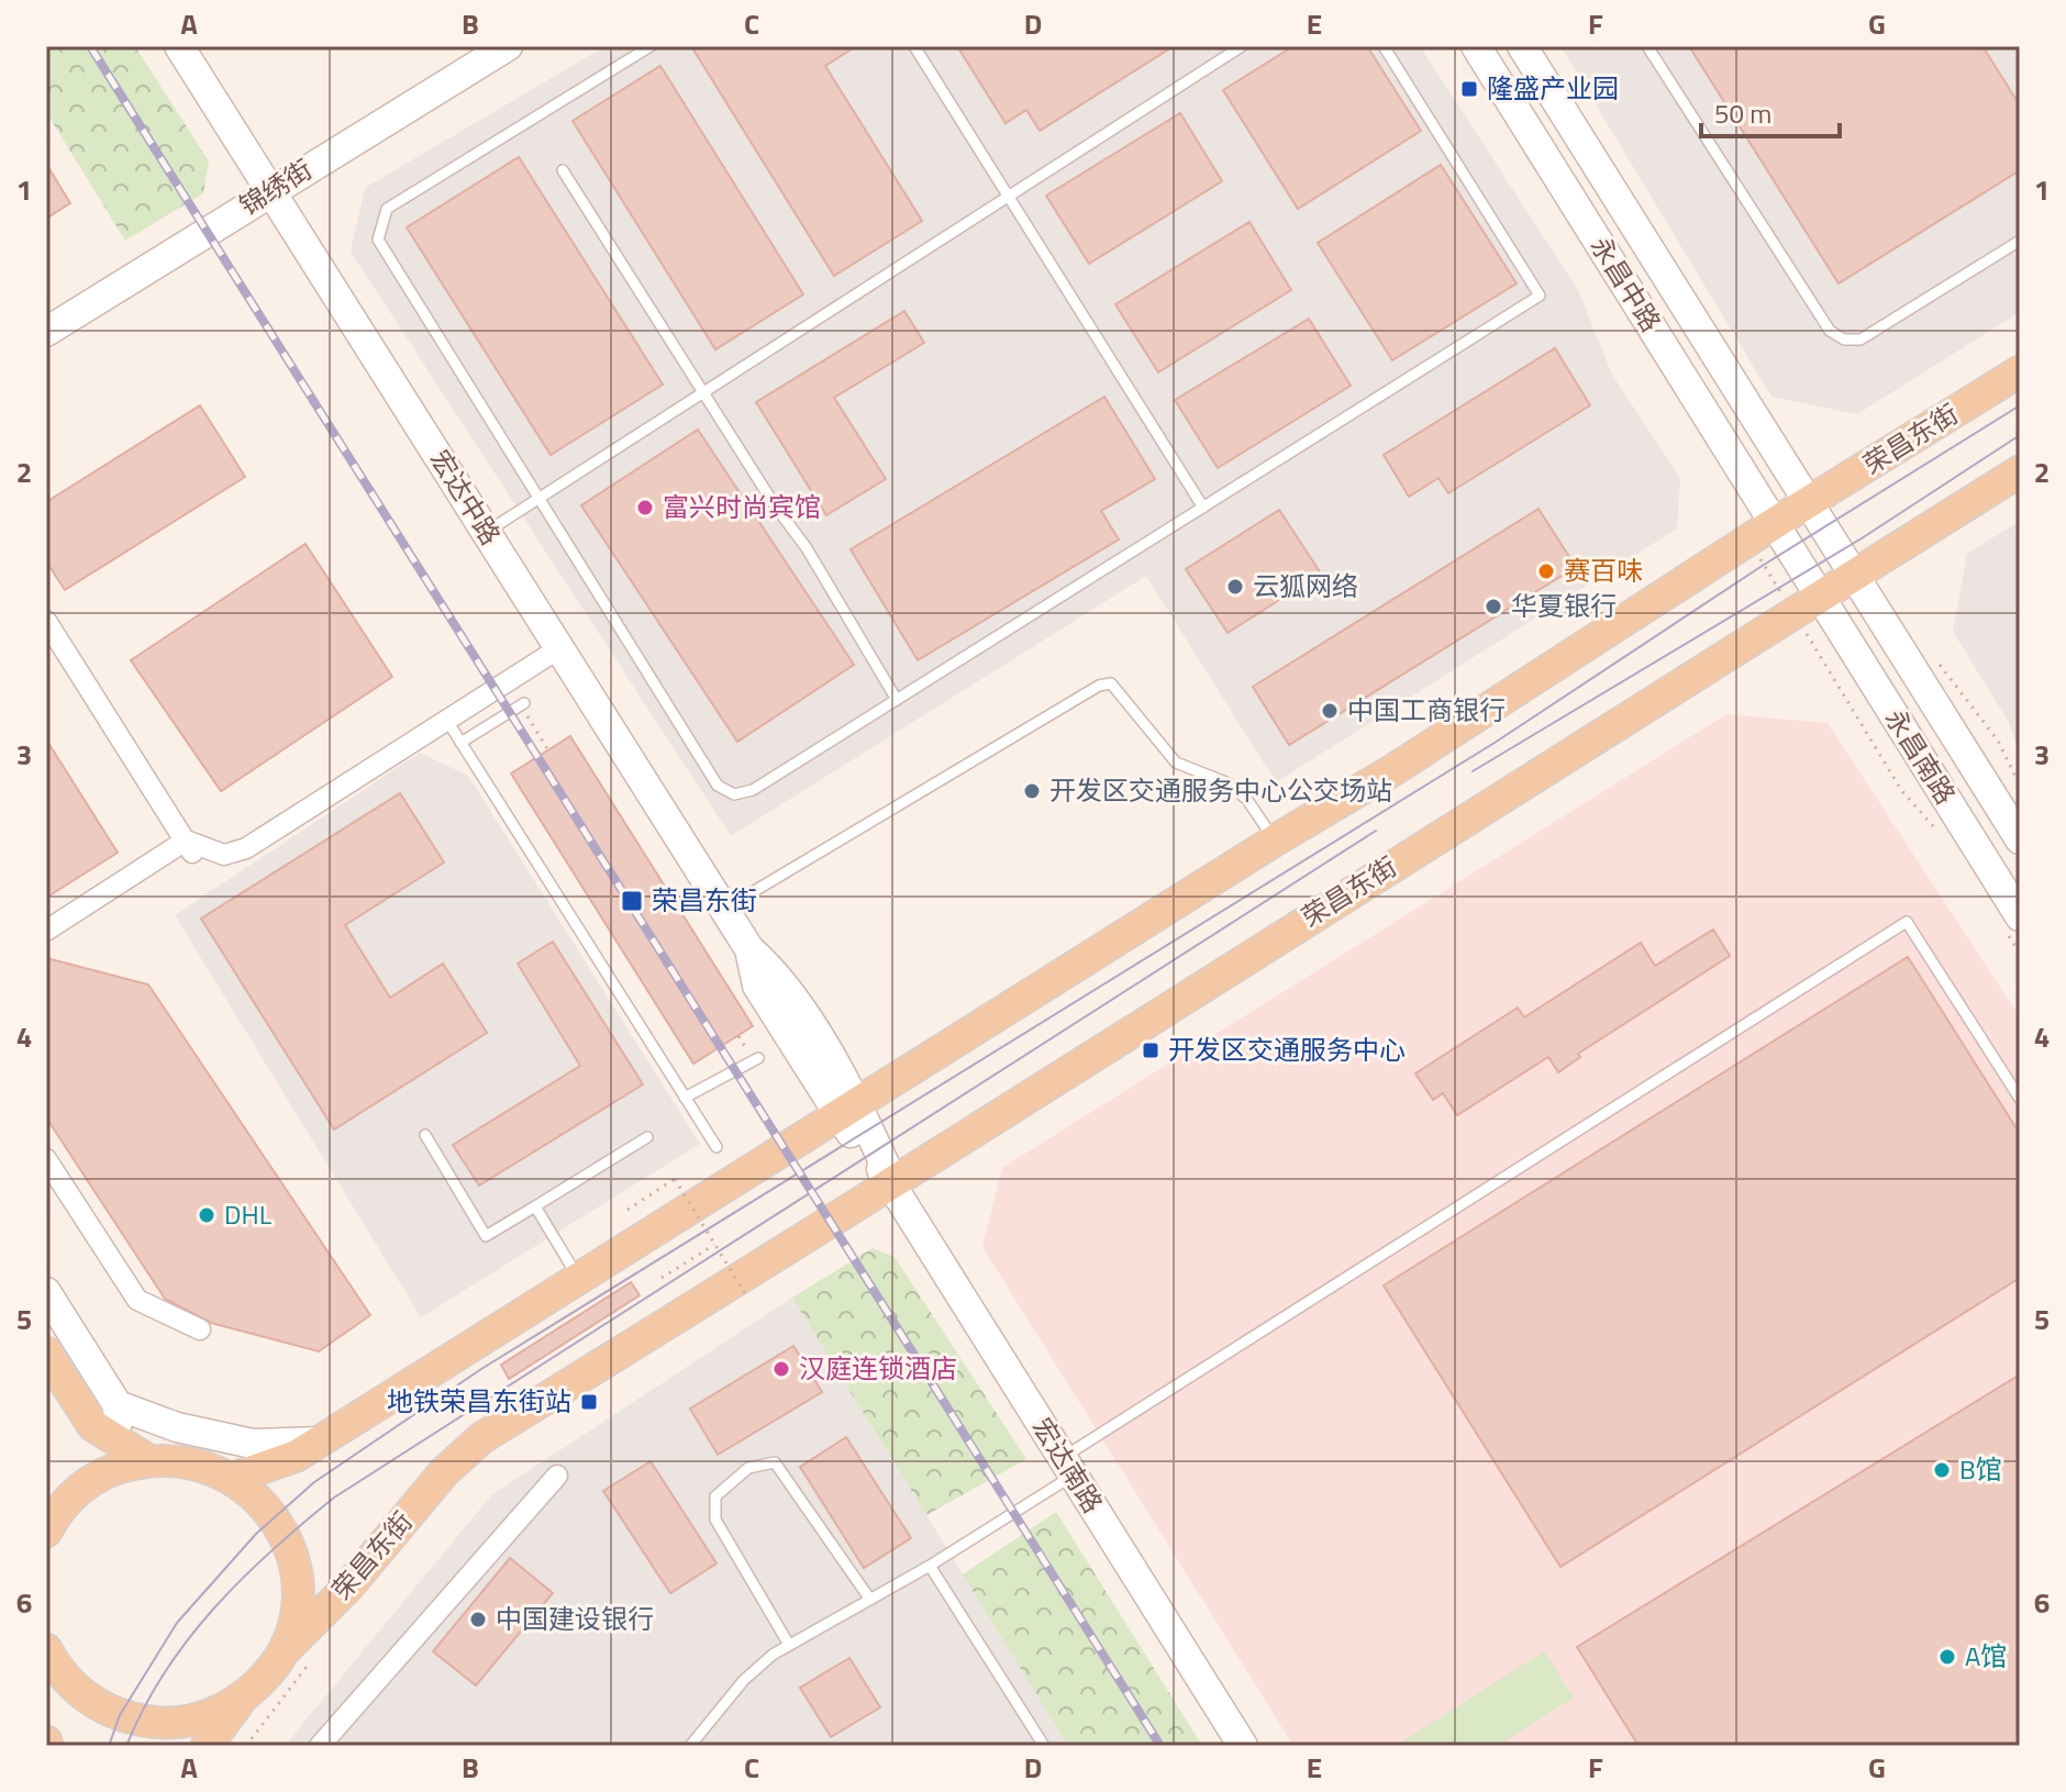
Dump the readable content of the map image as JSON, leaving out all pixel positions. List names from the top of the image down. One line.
{"streets":{"main road":["荣昌东街"],"street":["锦绣街","永昌中路","宏达中路","永昌南路","宏达南路"]},"crossings":[["锦绣街","宏达中路"],["永昌中路","荣昌东街"],["永昌中路","永昌南路"],["荣昌东街","宏达中路"],["荣昌东街","永昌南路"],["荣昌东街","宏达南路"],["宏达中路","宏达南路"]],"places":{"transit":["隆盛产业园","荣昌东街","开发区交通服务中心","地铁荣昌东街站"],"other":["富兴时尚宾馆","赛百味","云狐网络","华夏银行","中国工商银行","开发区交通服务中心公交场站","DHL","汉庭连锁酒店","B馆","中国建设银行","A馆"]},"scale_bar":"50 m","grid":{"columns":["A","B","C","D","E","F","G"],"rows":["1","2","3","4","5","6"]}}
